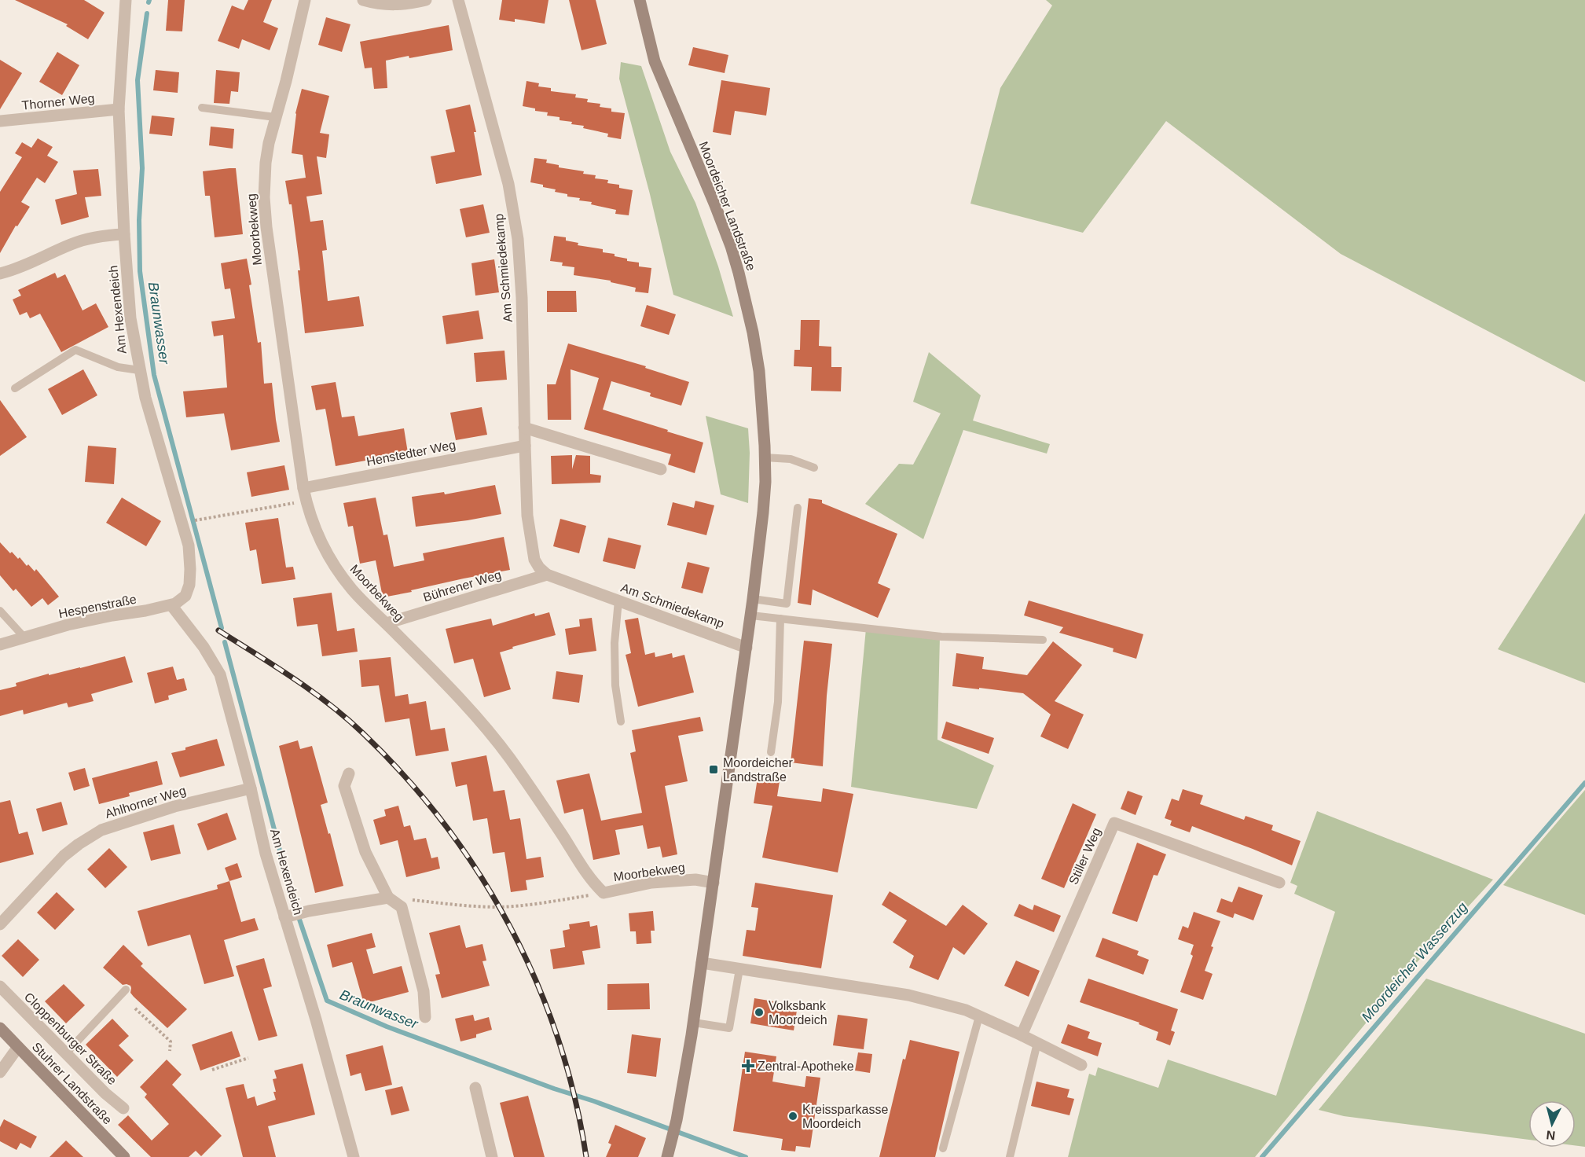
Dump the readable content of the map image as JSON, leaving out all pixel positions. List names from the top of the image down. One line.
{"streets":{"main road":["Moordeicher Landstraße","Stuhrer Landstraße"],"street":["Thorner Weg","Moorbekweg","Am Schmiedekamp","Am Hexendeich","Henstedter Weg","Bührener Weg","Hespenstraße","Ahlhorner Weg","Stiller Weg","Cloppenburger Straße"]},"crossings":[["Thorner Weg","Am Hexendeich"],["Moordeicher Landstraße","Moorbekweg"],["Moordeicher Landstraße","Am Schmiedekamp"],["Moorbekweg","Henstedter Weg"],["Moorbekweg","Bührener Weg"],["Am Schmiedekamp","Henstedter Weg"],["Am Schmiedekamp","Bührener Weg"],["Am Hexendeich","Hespenstraße"],["Am Hexendeich","Ahlhorner Weg"]],"water":["Braunwasser","Moordeicher Wasserzug"],"places":{"transit":["Moordeicher Landstraße"],"other":["Volksbank Moordeich","Kreissparkasse Moordeich"],"health":["Zentral-Apotheke"]},"north":"bottom"}
